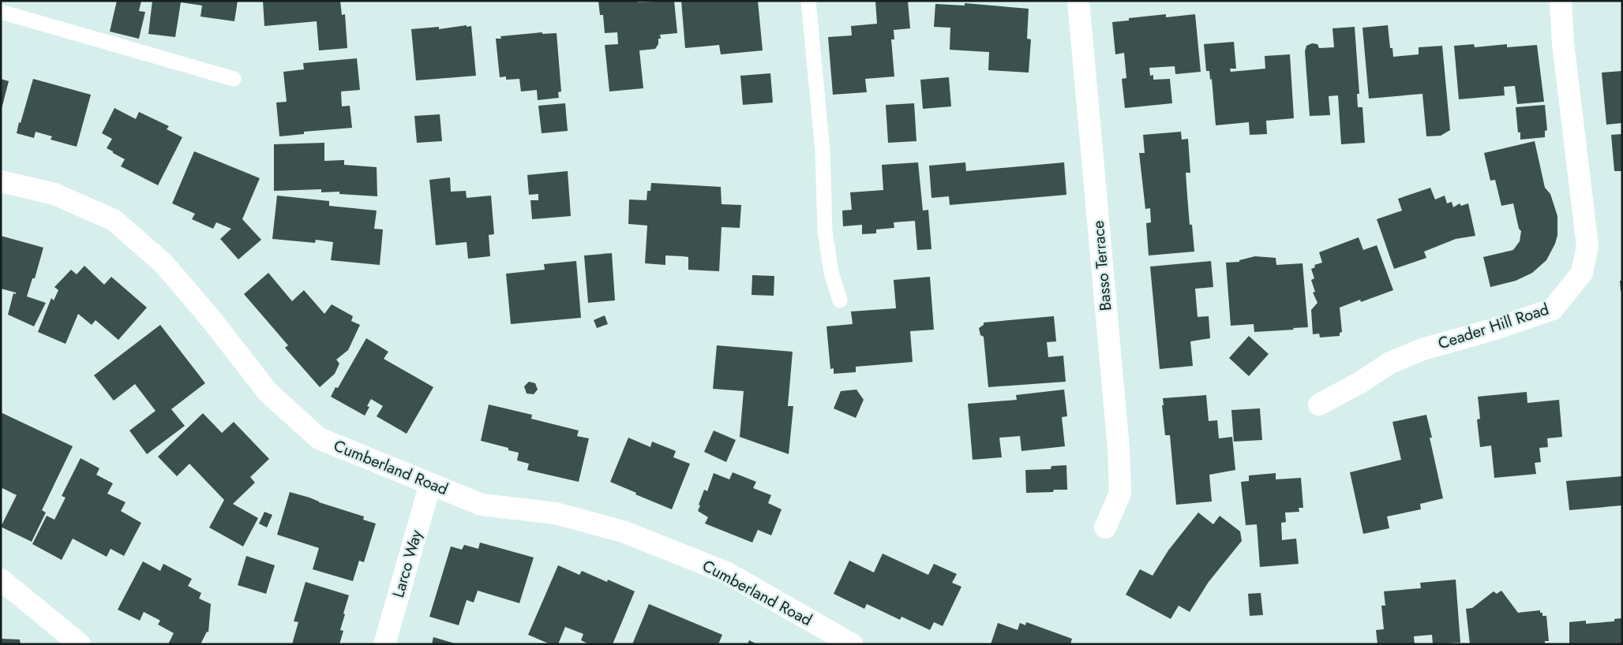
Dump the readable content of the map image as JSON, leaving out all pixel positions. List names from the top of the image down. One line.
{"streets":{"street":["Basso Terrace","Ceader Hill Road","Cumberland Road","Larco Way"]},"crossings":[["Cumberland Road","Larco Way"]]}
